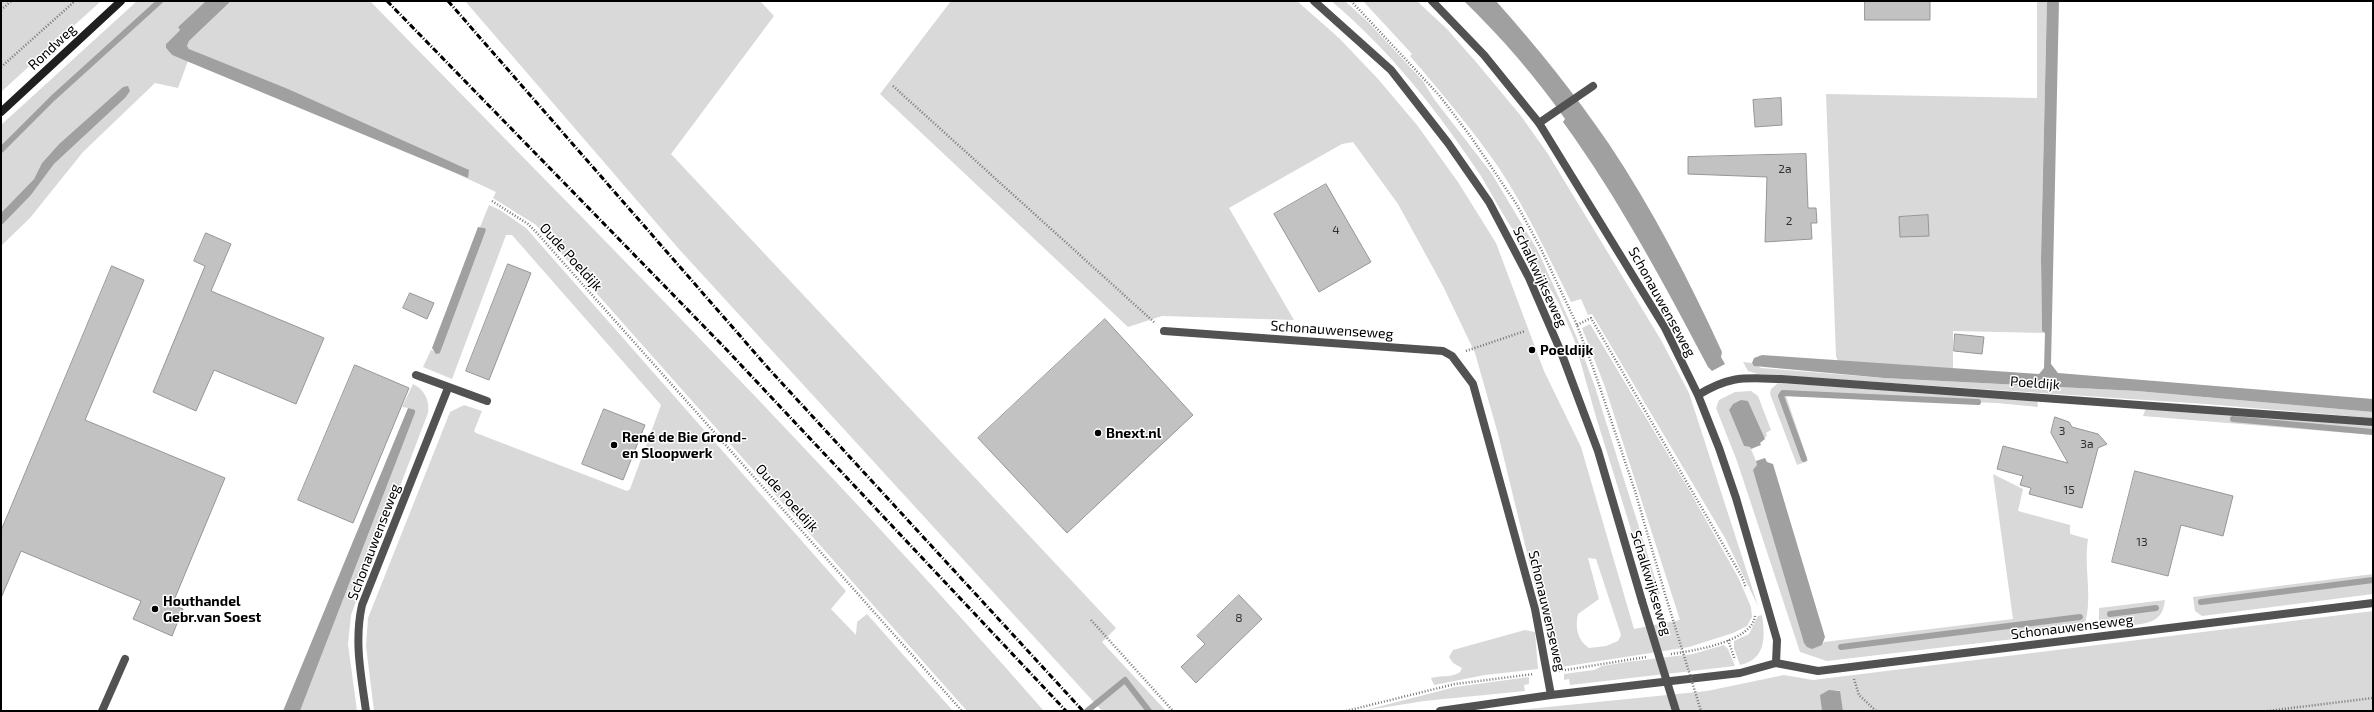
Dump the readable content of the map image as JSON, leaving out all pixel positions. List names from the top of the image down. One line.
{"streets":{"main road":["Rondweg"],"street":["Schalkwijkseweg","Schonauwenseweg","Poeldijk"],"path":["Oude Poeldijk"]},"crossings":[["Schonauwenseweg","Poeldijk"]],"places":["Poeldijk","Bnext.nl","René de Bie Grond- en Sloopwerk","Houthandel Gebr.van Soest"],"house_numbers":["2a","2","4","3","3a","15","13","8"]}
